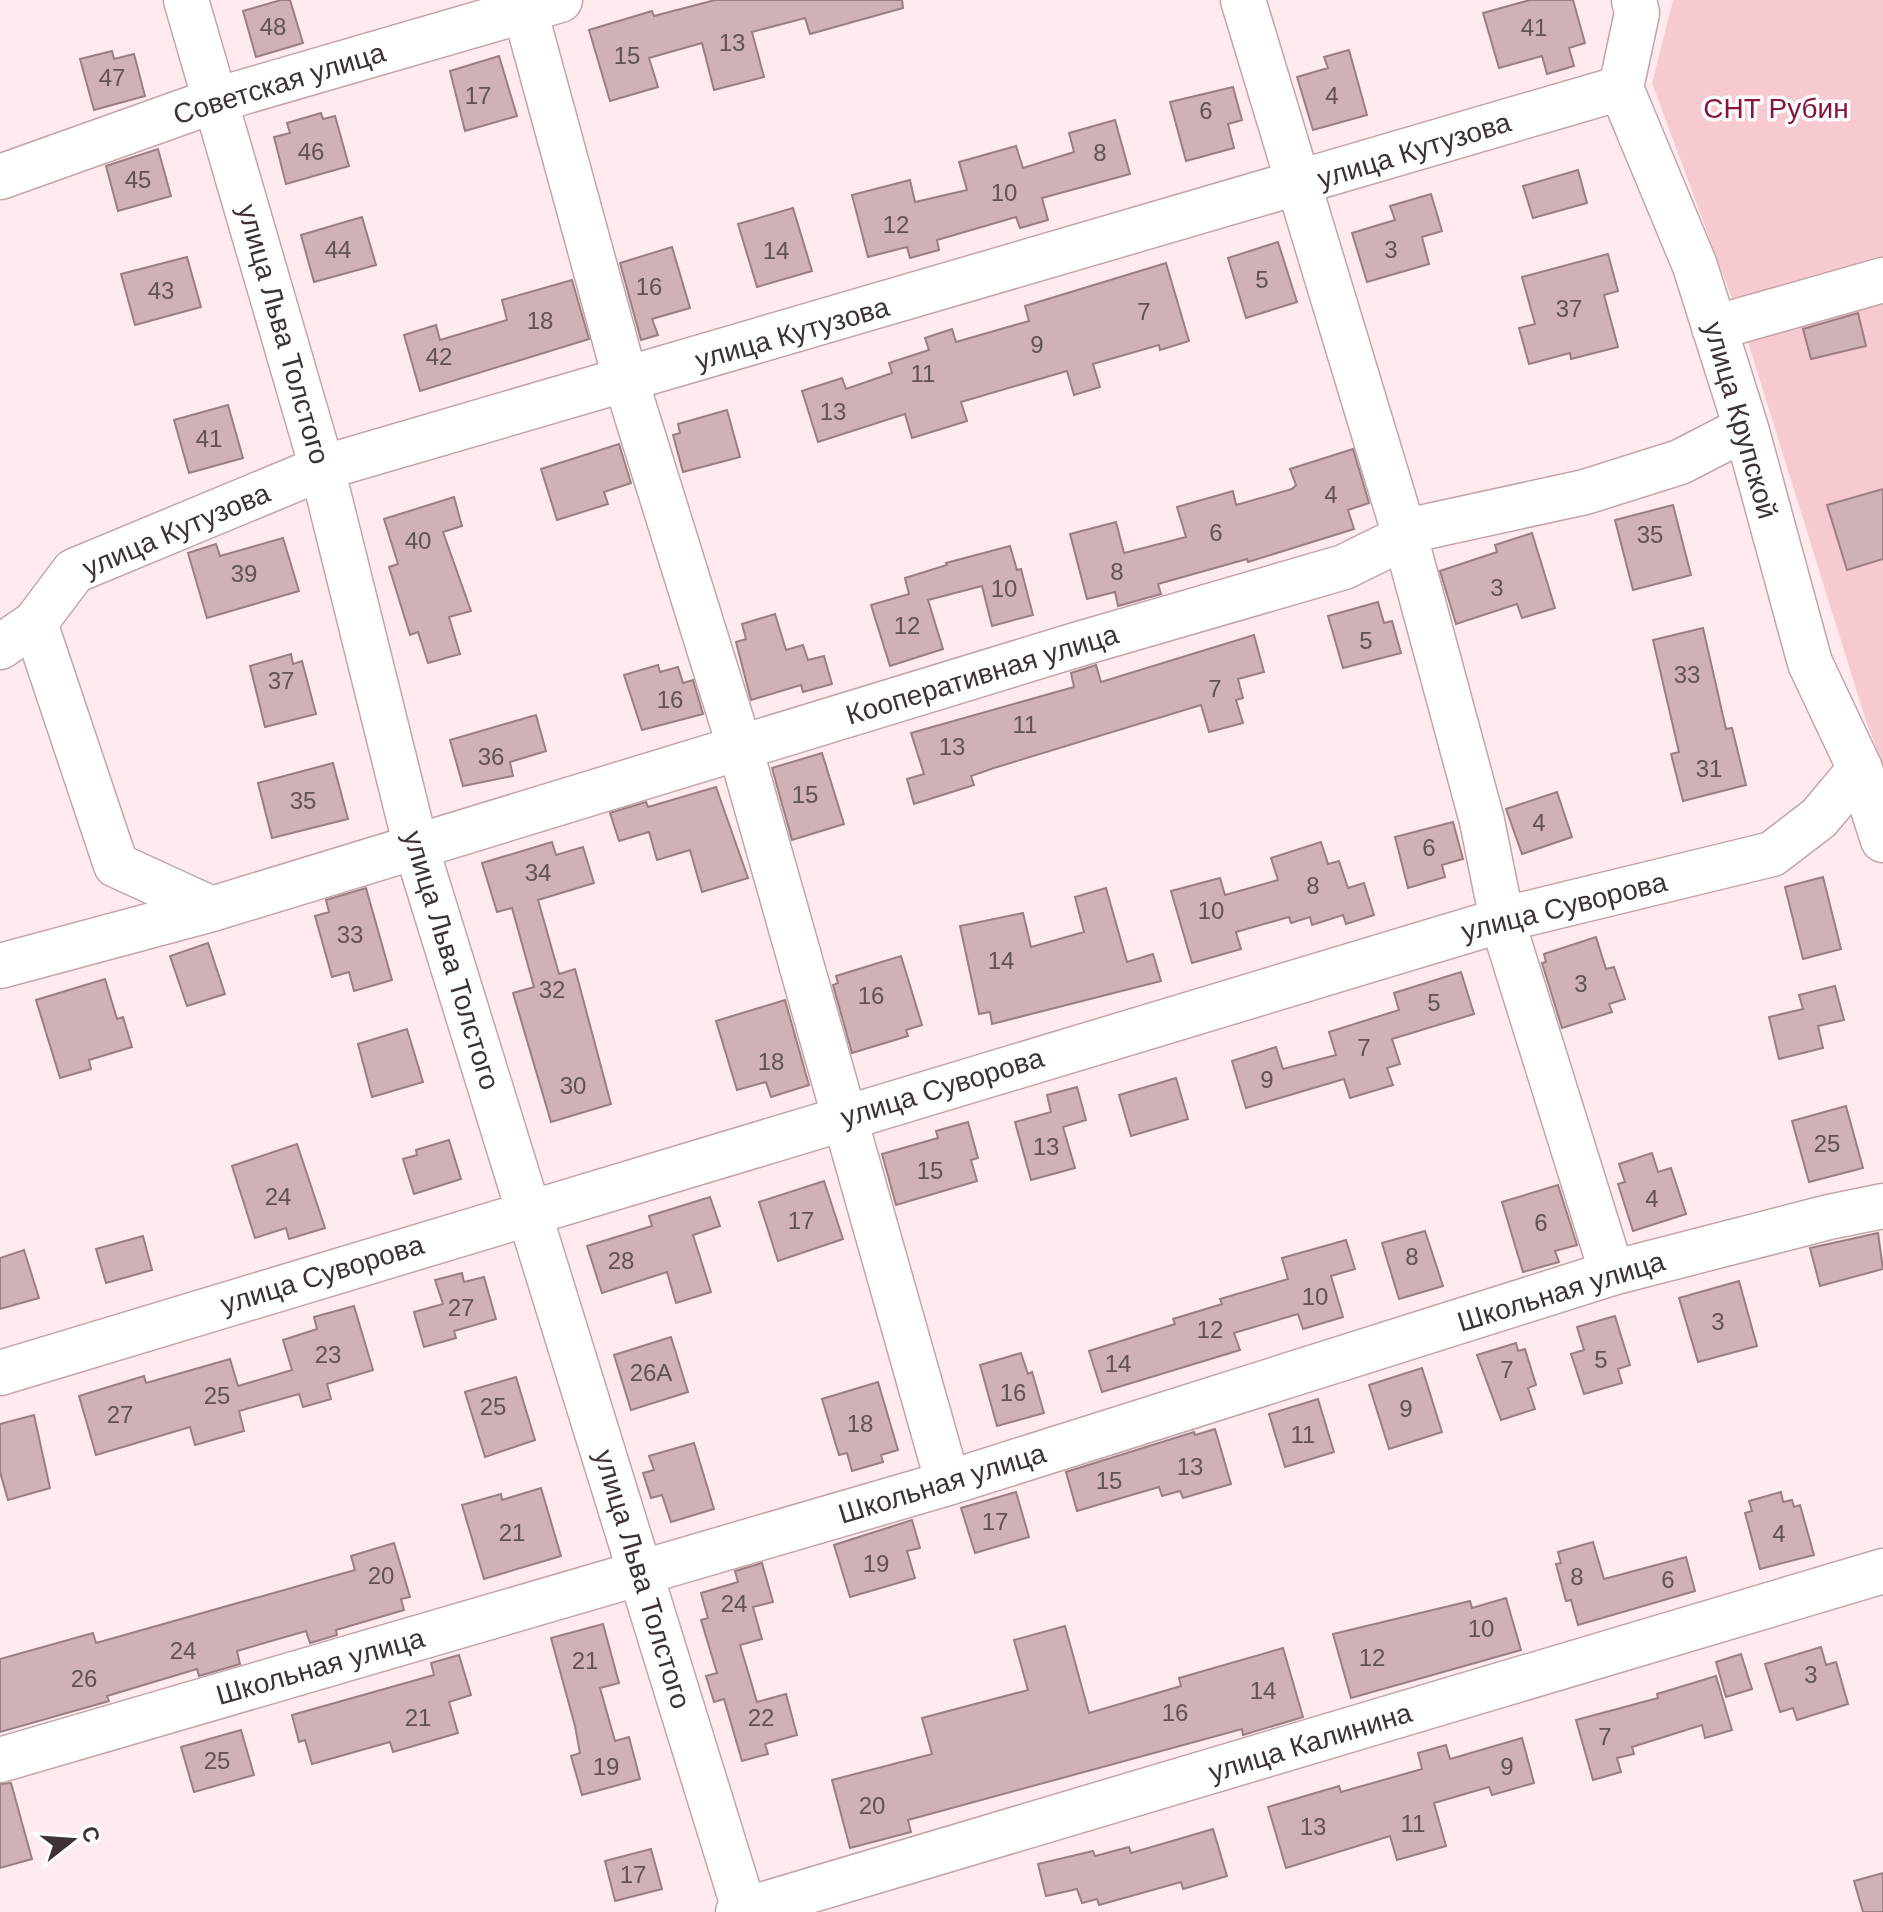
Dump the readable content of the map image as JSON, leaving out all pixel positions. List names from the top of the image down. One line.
{"streets":{"street":["Советская улица","улица Кутузова","улица Льва Толстого","улица Крупской","Кооперативная улица","улица Суворова","Школьная улица","улица Калинина"]},"crossings":[["Советская улица","улица Льва Толстого"],["улица Кутузова","улица Льва Толстого"],["улица Кутузова","улица Крупской"],["улица Льва Толстого","Кооперативная улица"],["улица Льва Толстого","улица Суворова"],["улица Льва Толстого","Школьная улица"],["улица Льва Толстого","улица Калинина"],["улица Крупской","Кооперативная улица"],["улица Крупской","улица Суворова"]],"parks":["СНТ Рубин"],"house_numbers":["48","41","13","15","47","17","4","6","46","8","45","10","12","44","3","14","5","16","43","37","7","18","9","42","11","13","41","4","6","35","40","8","39","3","10","12","5","33","37","7","16","11","13","36","31","15","35","4","6","34","8","10","33","14","3","32","16","5","7","18","9","30","25","13","15","24","4","17","6","8","28","10","27","3","12","23","5","14","7","26А","16","25","25","9","27","18","11","13","15","17","21","4","19","20","8","6","24","10","24","12","21","3","26","14","16","21","22","7","25","19","9","20","11","13","17"],"north":"right"}
